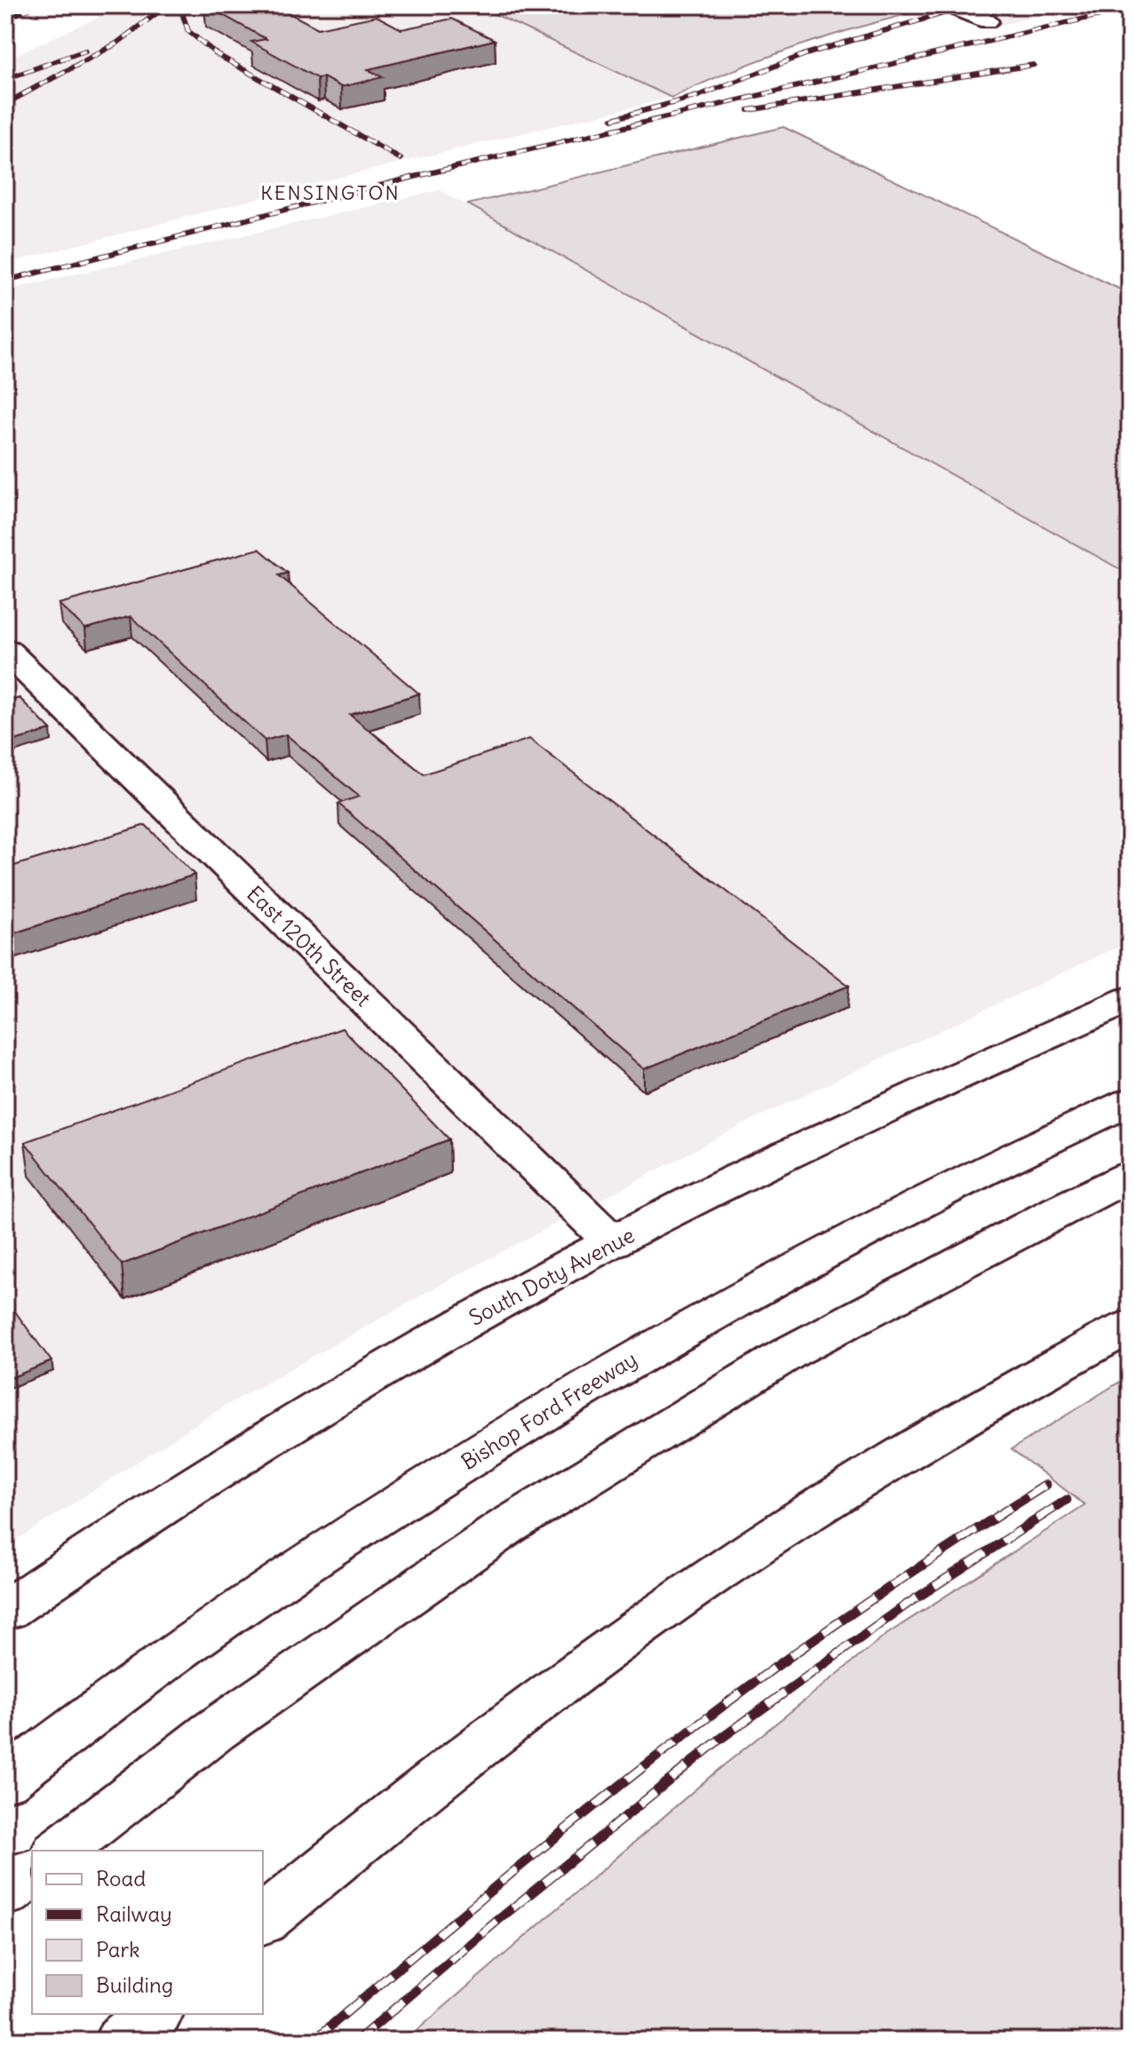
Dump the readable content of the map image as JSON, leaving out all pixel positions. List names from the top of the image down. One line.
{"streets":{"main road":["East 120th Street","South Doty Avenue","Bishop Ford Freeway"]},"crossings":[["East 120th Street","South Doty Avenue"]],"districts":["KENSINGTON"],"legend":["Road","Railway","Park","Building"]}
